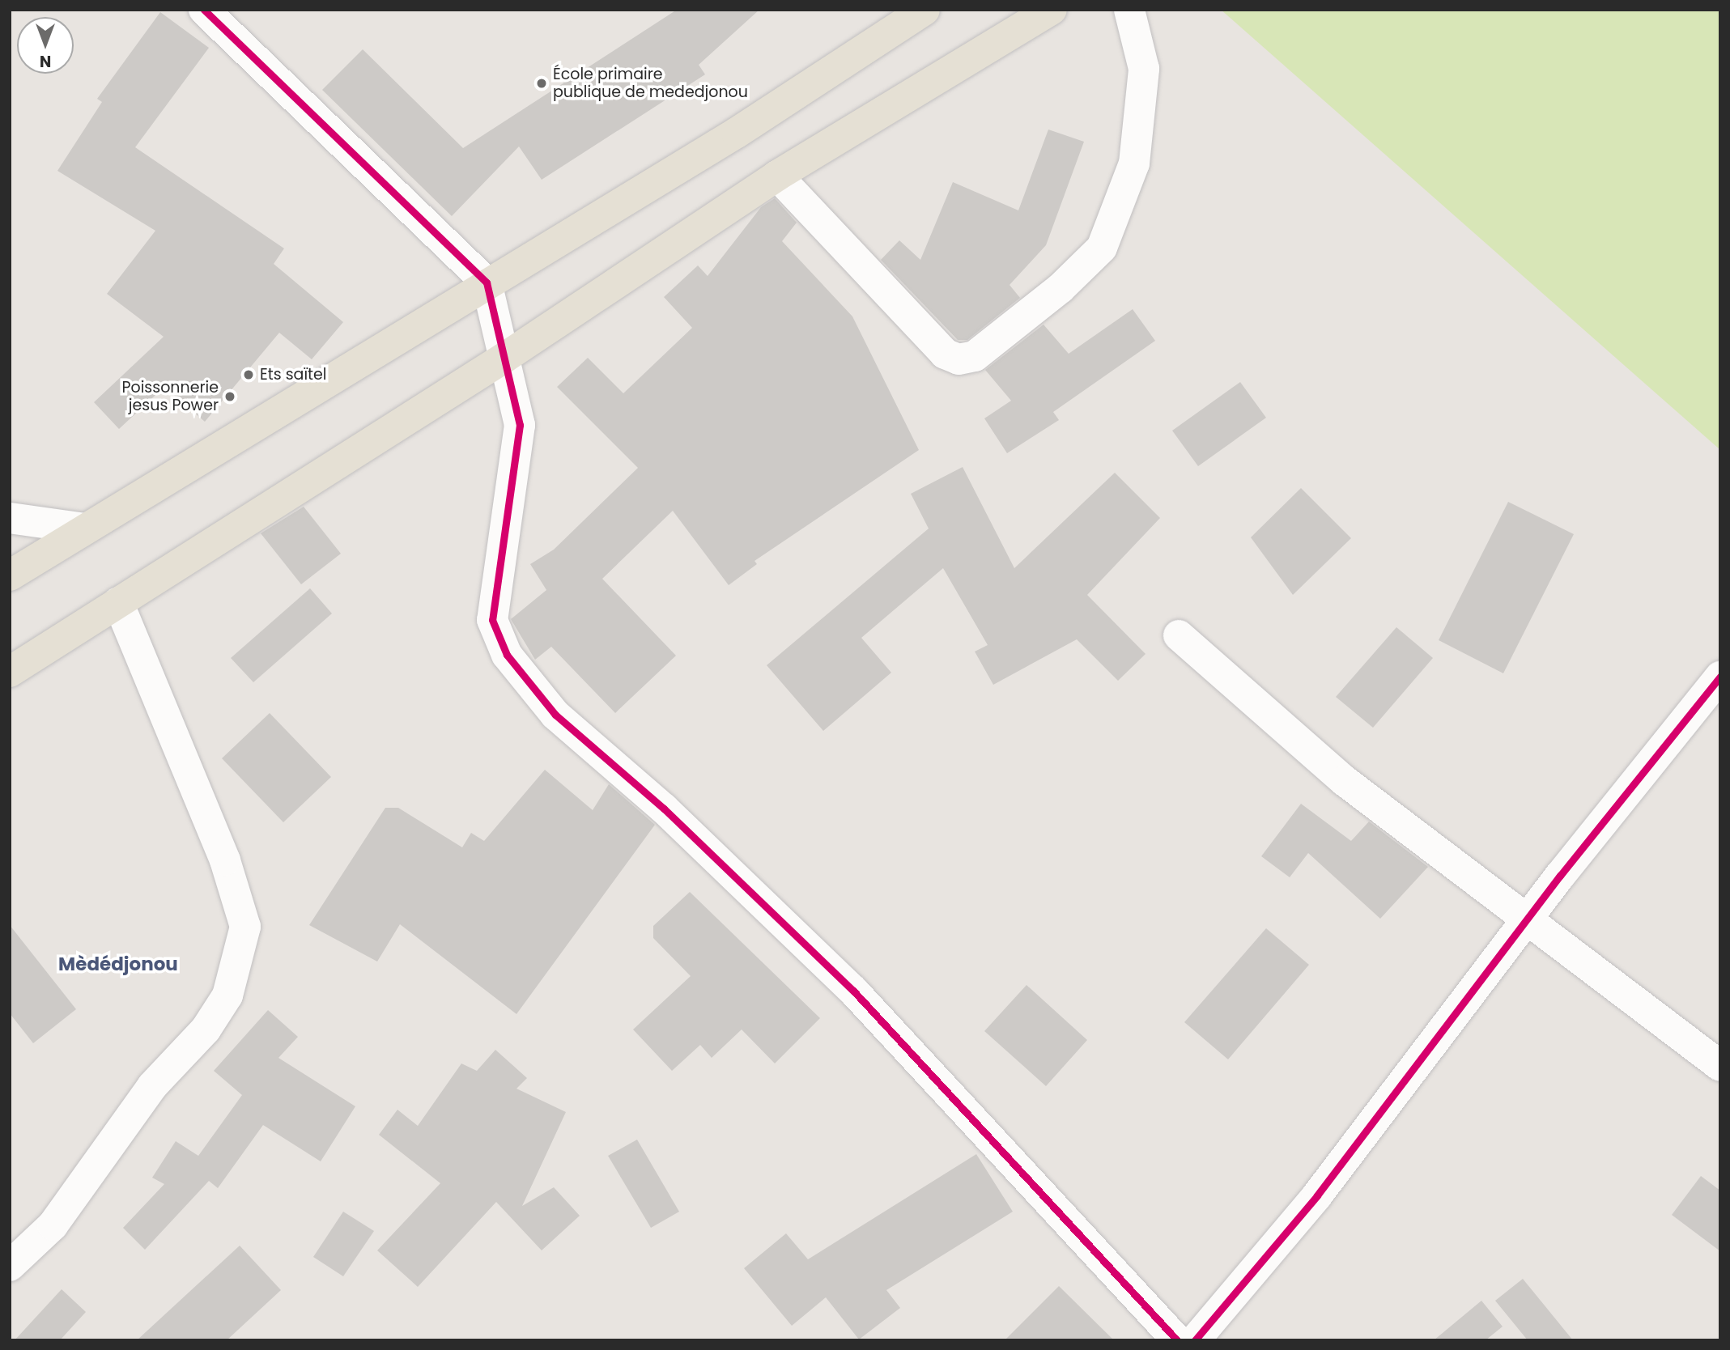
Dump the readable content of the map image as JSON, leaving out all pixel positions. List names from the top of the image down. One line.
{"districts":["Mèdédjonou"],"places":["École primaire publique de mededjonou","Ets saïtel","Poissonnerie jesus Power"],"north":"bottom"}
